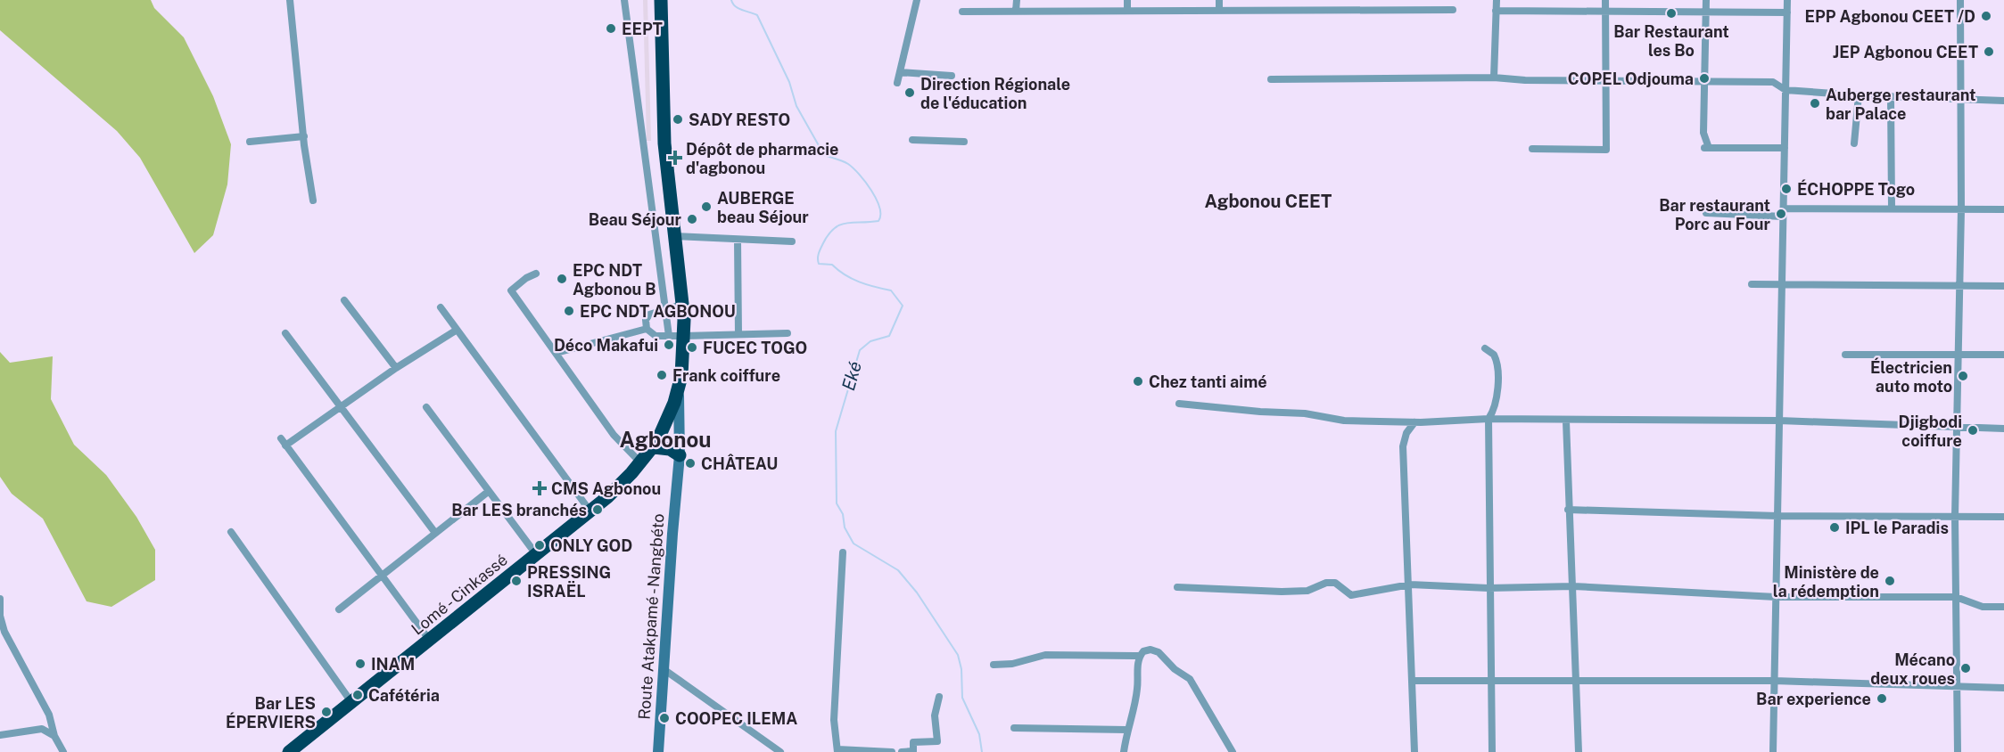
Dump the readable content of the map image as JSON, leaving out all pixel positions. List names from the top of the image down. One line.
{"streets":{"highway":["Lomé - Cinkassé"],"main road":["Route Atakpamé - Nangbéto"]},"crossings":[["Lomé - Cinkassé","Route Atakpamé - Nangbéto"]],"districts":["Agbonou CEET","Agbonou"],"water":["Eké"],"places":{"other":["Bar Restaurant les Bo","EPP Agbonou CEET /D","EEPT","JEP Agbonou CEET","COPEL Odjouma","Direction Régionale de l'éducation","Auberge restaurant bar Palace","SADY RESTO","ÉCHOPPE Togo","AUBERGE beau Séjour","Bar restaurant Porc au Four","Beau Séjour","EPC NDT Agbonou B","EPC NDT AGBONOU","Déco Makafui","FUCEC TOGO","Frank coiffure","Électricien auto moto","Chez tanti aimé","Djigbodi coiffure","CHÂTEAU","Bar LES branchés","IPL le Paradis","ONLY GOD","PRESSING ISRAËL","Ministère de la rédemption","INAM","Mécano deux roues","Cafétéria","Bar experience","Bar LES ÉPERVIERS","COOPEC ILEMA"],"health":["Dépôt de pharmacie d'agbonou","CMS Agbonou"]}}
